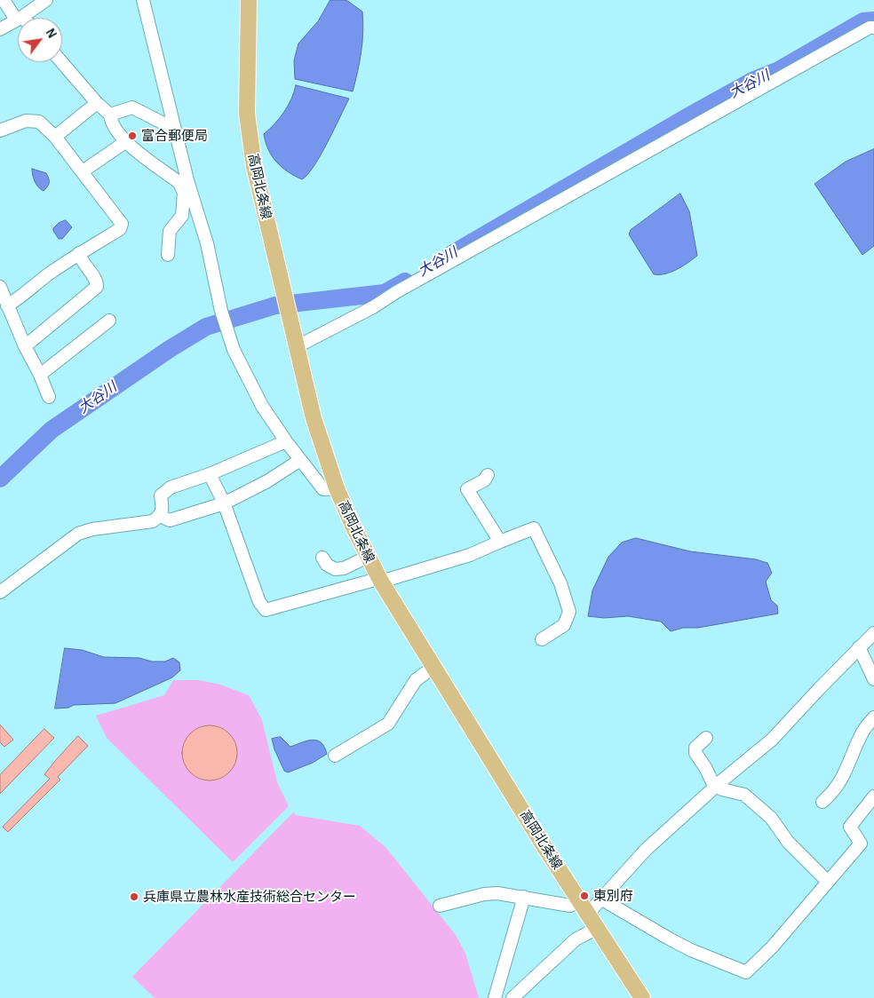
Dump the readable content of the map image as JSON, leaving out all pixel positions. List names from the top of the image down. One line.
{"streets":{"main road":["高岡北条線"]},"water":["大谷川"],"places":["富合郵便局","東別府","兵庫県立農林水産技術総合センター"],"north":"top right"}
